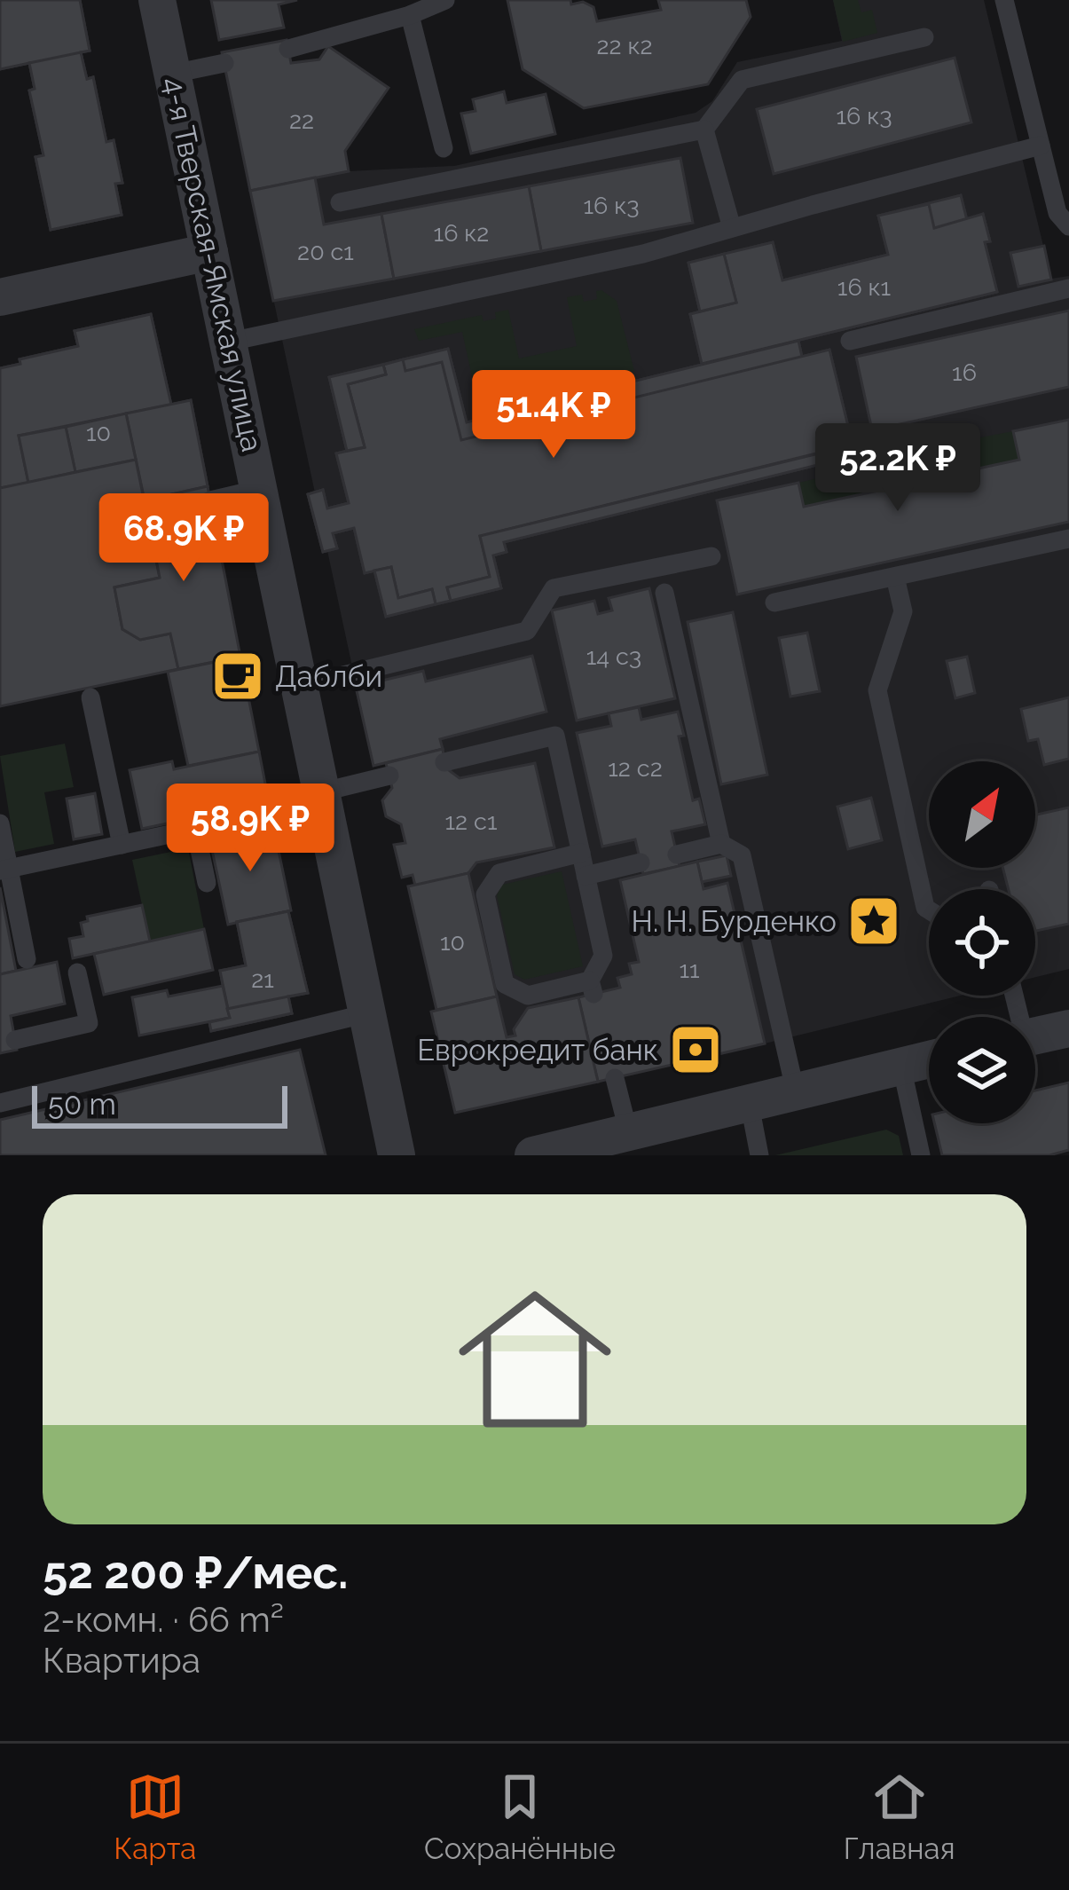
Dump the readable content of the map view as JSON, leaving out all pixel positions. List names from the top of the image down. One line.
{"streets":{"street":["4-я Тверская-Ямская улица"]},"places":{"cafe":["Даблби"],"place":["Н. Н. Бурденко"],"bank":["Еврокредит банк"]},"house_numbers":["22 к2","16 к3","22","16 к3","16 к2","20 с1","16 к1","16","10","14 с3","12 с2","12 с1","10","11","21"],"scale_bar":"50 m","north":"top right","page":{"price":["51.4K ₽","52.2K ₽","68.9K ₽","58.9K ₽"],"scale":"50 m","list":[{"name":"52 200 ₽/мес.","note":"2-комн. · 66 m² · Квартира"}],"tabs":["Карта","Сохранённые","Главная"]}}
